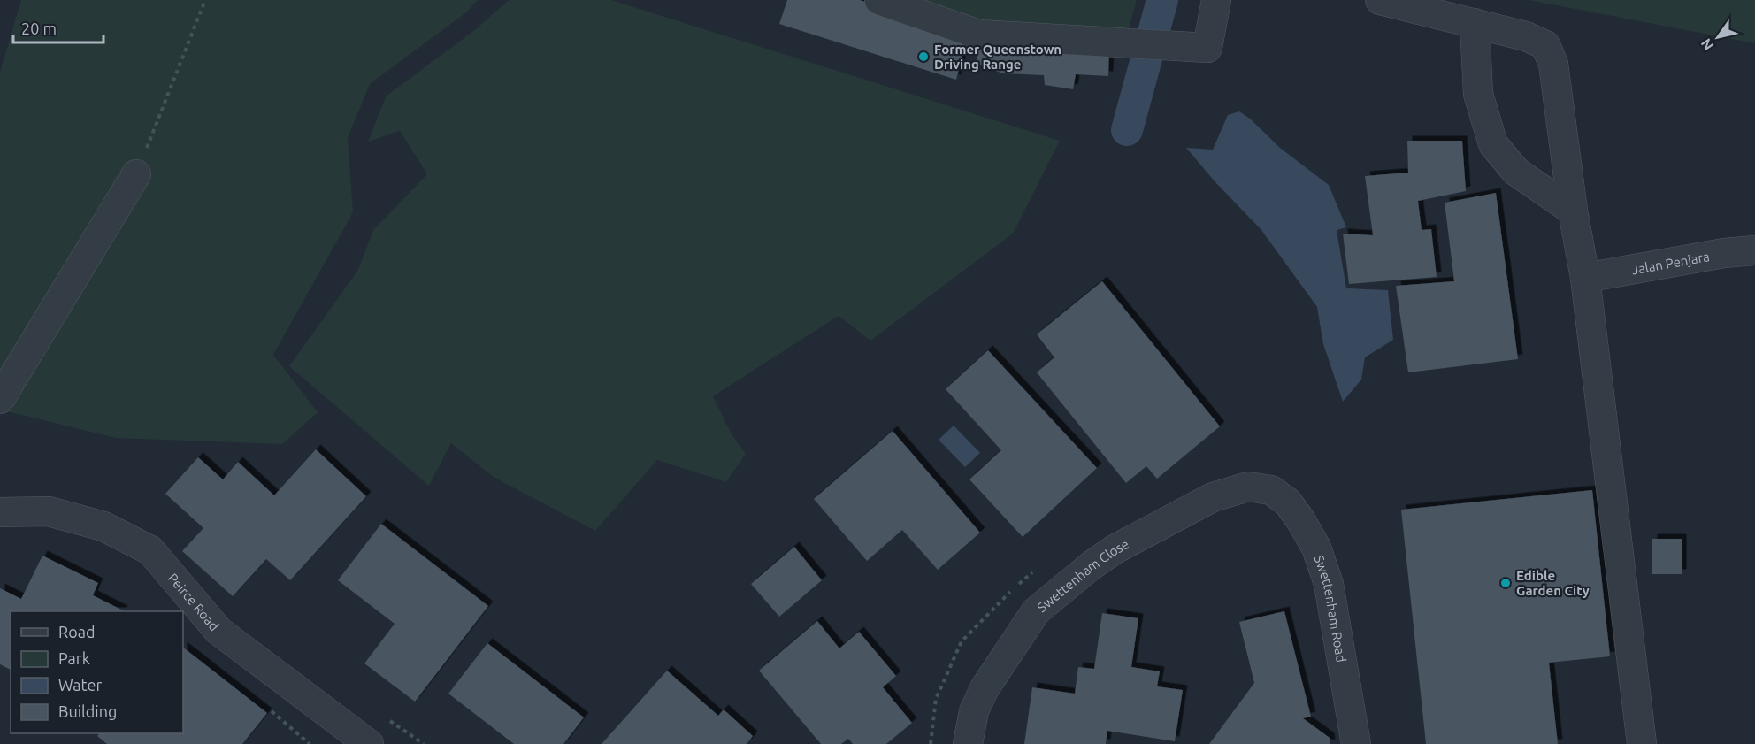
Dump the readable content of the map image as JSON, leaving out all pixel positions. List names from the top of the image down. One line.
{"streets":{"street":["Jalan Penjara","Swettenham Close","Peirce Road","Swettenham Road"]},"crossings":[["Swettenham Close","Swettenham Road"]],"places":["Former Queenstown Driving Range","Edible Garden City"],"legend":["Road","Park","Water","Building"],"scale_bar":"20 m","north":"bottom left"}
